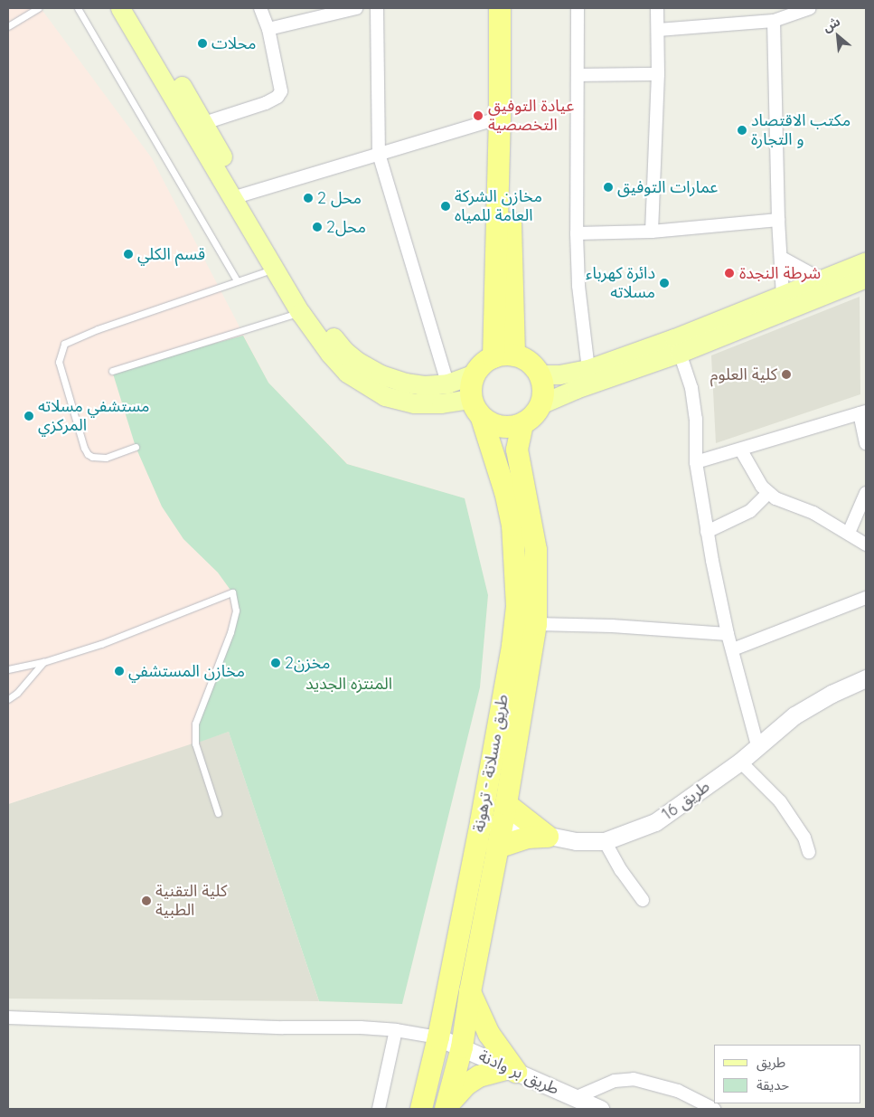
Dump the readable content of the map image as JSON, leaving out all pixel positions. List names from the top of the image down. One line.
{"streets":{"highway":["طريق مسلاتة - ترهونة"],"street":["طريق 16","طريق بر وادنة"]},"crossings":[["طريق مسلاتة - ترهونة","طريق 16"],["طريق مسلاتة - ترهونة","طريق بر وادنة"]],"parks":["المنتزه الجديد"],"places":["محلات","عيادة التوفيق التخصصية","مكتب الاقتصاد و التجارة","عمارات التوفيق","محل 2","مخازن الشركة العامة للمياه","محل2","قسم الكلي","شرطة النجدة","دائرة كهرباء مسلاته","كلية العلوم","مستشفي مسلاته المركزي","مخزن2","مخازن المستشفي","كلية التقنية الطبية"],"legend":["طريق","حديقة"],"north":"top left"}
